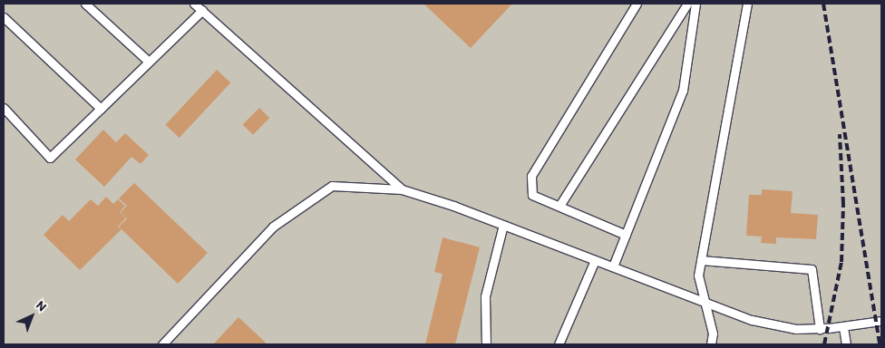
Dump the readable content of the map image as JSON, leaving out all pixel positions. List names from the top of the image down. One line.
{"north":"top right"}
